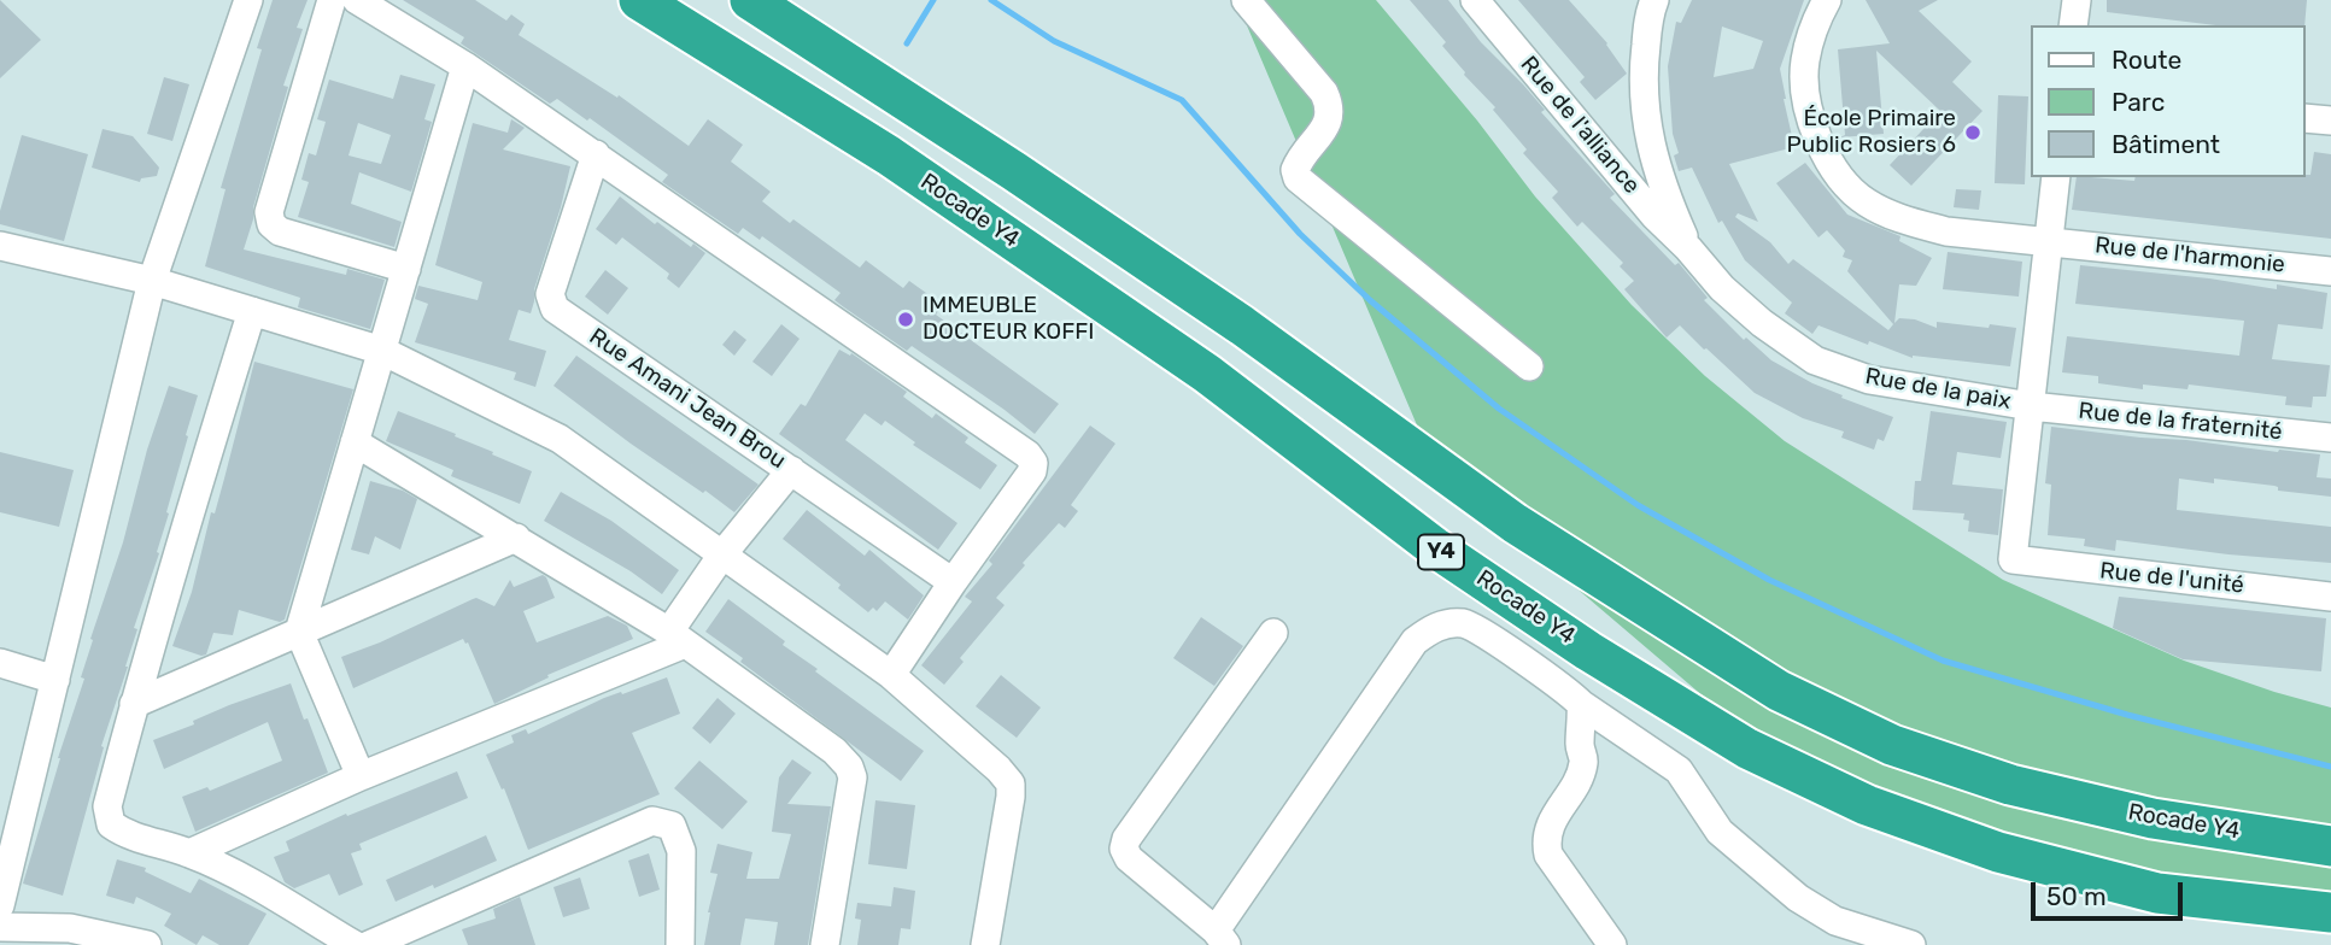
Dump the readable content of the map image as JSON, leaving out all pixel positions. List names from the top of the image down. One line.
{"streets":{"highway":["Rocade Y4","Y4"],"street":["Rue de l'alliance","Rue de l'harmonie","Rue de la paix","Rue Amani Jean Brou","Rue de la fraternité","Rue de l'unité"]},"crossings":[["Rue de l'alliance","Rue de la paix"],["Rue de la paix","Rue de la fraternité"],["Rue de la paix","Rue de l'unité"],["Rue de la fraternité","Rue de l'unité"]],"places":["École Primaire Public Rosiers 6","IMMEUBLE DOCTEUR KOFFI"],"legend":["Route","Parc","Bâtiment"],"scale_bar":"50 m"}
